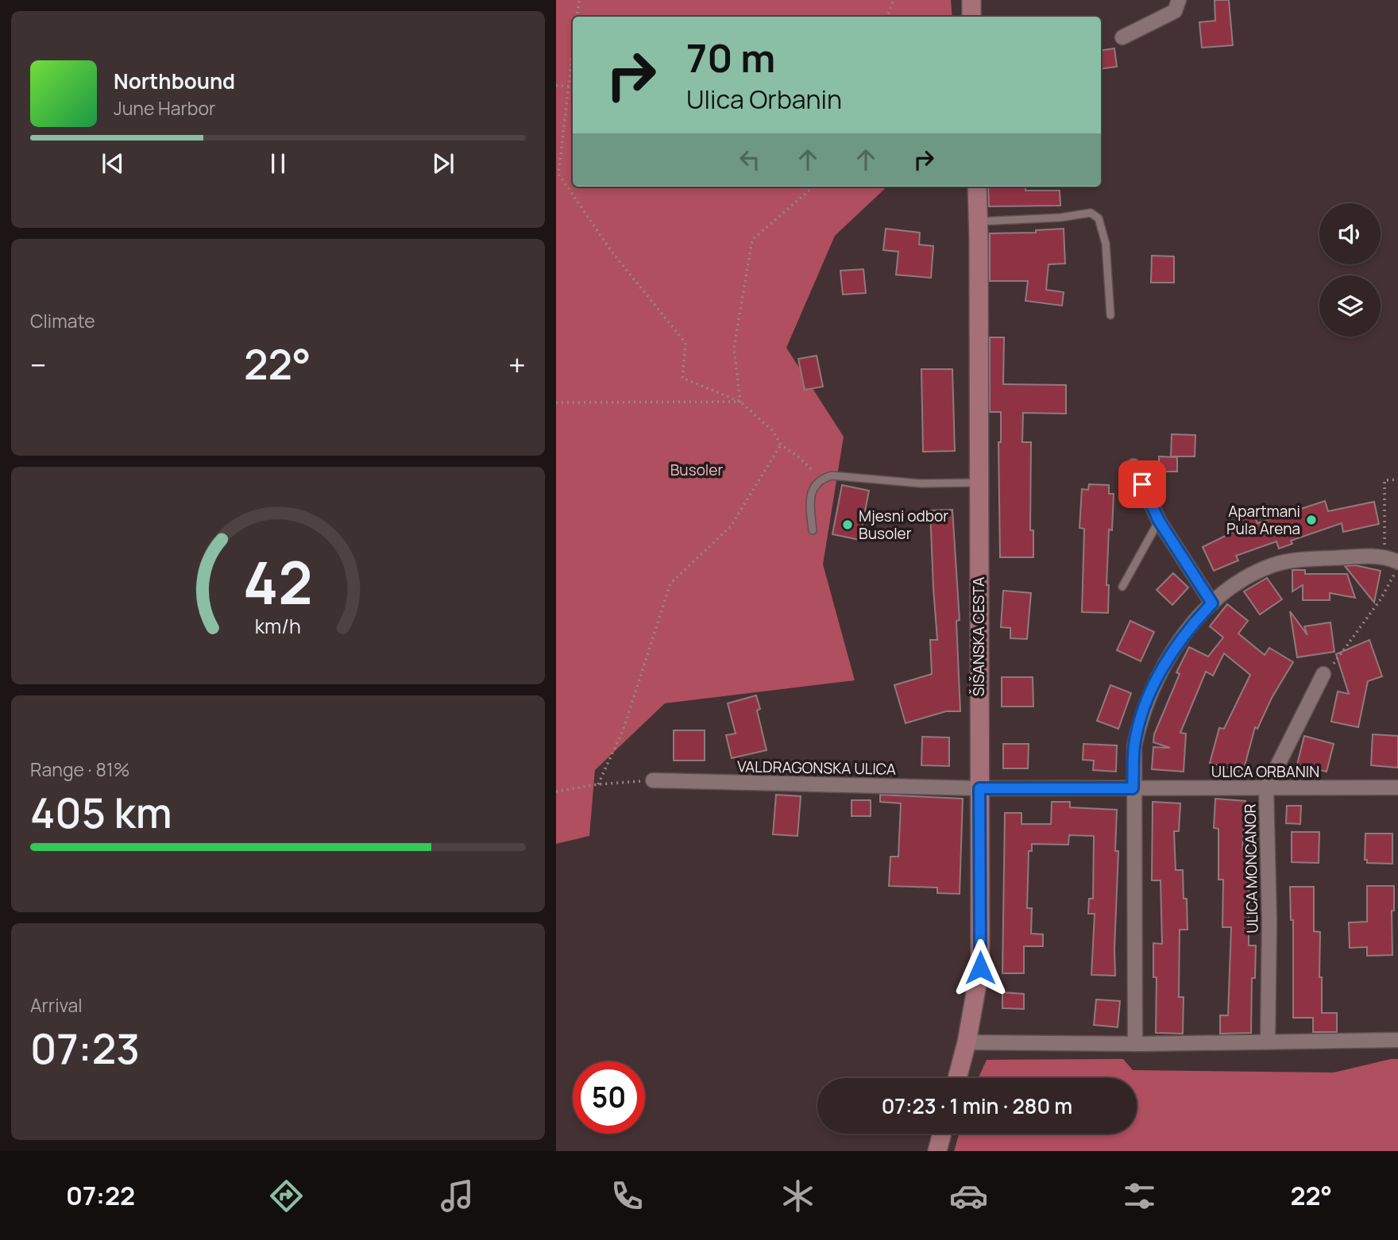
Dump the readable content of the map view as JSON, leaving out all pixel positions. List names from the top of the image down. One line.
{"streets":{"main road":["ŠIŠANSKA CESTA"],"street":["VALDRAGONSKA ULICA","ULICA ORBANIN","ULICA MONCANOR"]},"crossings":[["ŠIŠANSKA CESTA","VALDRAGONSKA ULICA"],["ŠIŠANSKA CESTA","ULICA ORBANIN"],["VALDRAGONSKA ULICA","ULICA ORBANIN"],["ULICA ORBANIN","ULICA MONCANOR"]],"parks":["Busoler"],"places":["Apartmani Pula Arena","Mjesni odbor Busoler"],"page":{"turn":["70 m","Ulica Orbanin"],"song":["Northbound","June Harbor"],"tile":["Climate",["Range · 81%","405 km"],["Arrival","07:23"]],"heat":["−","22°","+"],"limit":"50","trip":"07:23 · 1 min · 280 m","tabs":["07:22","22°"],"gauge":["42","km/h"]}}
